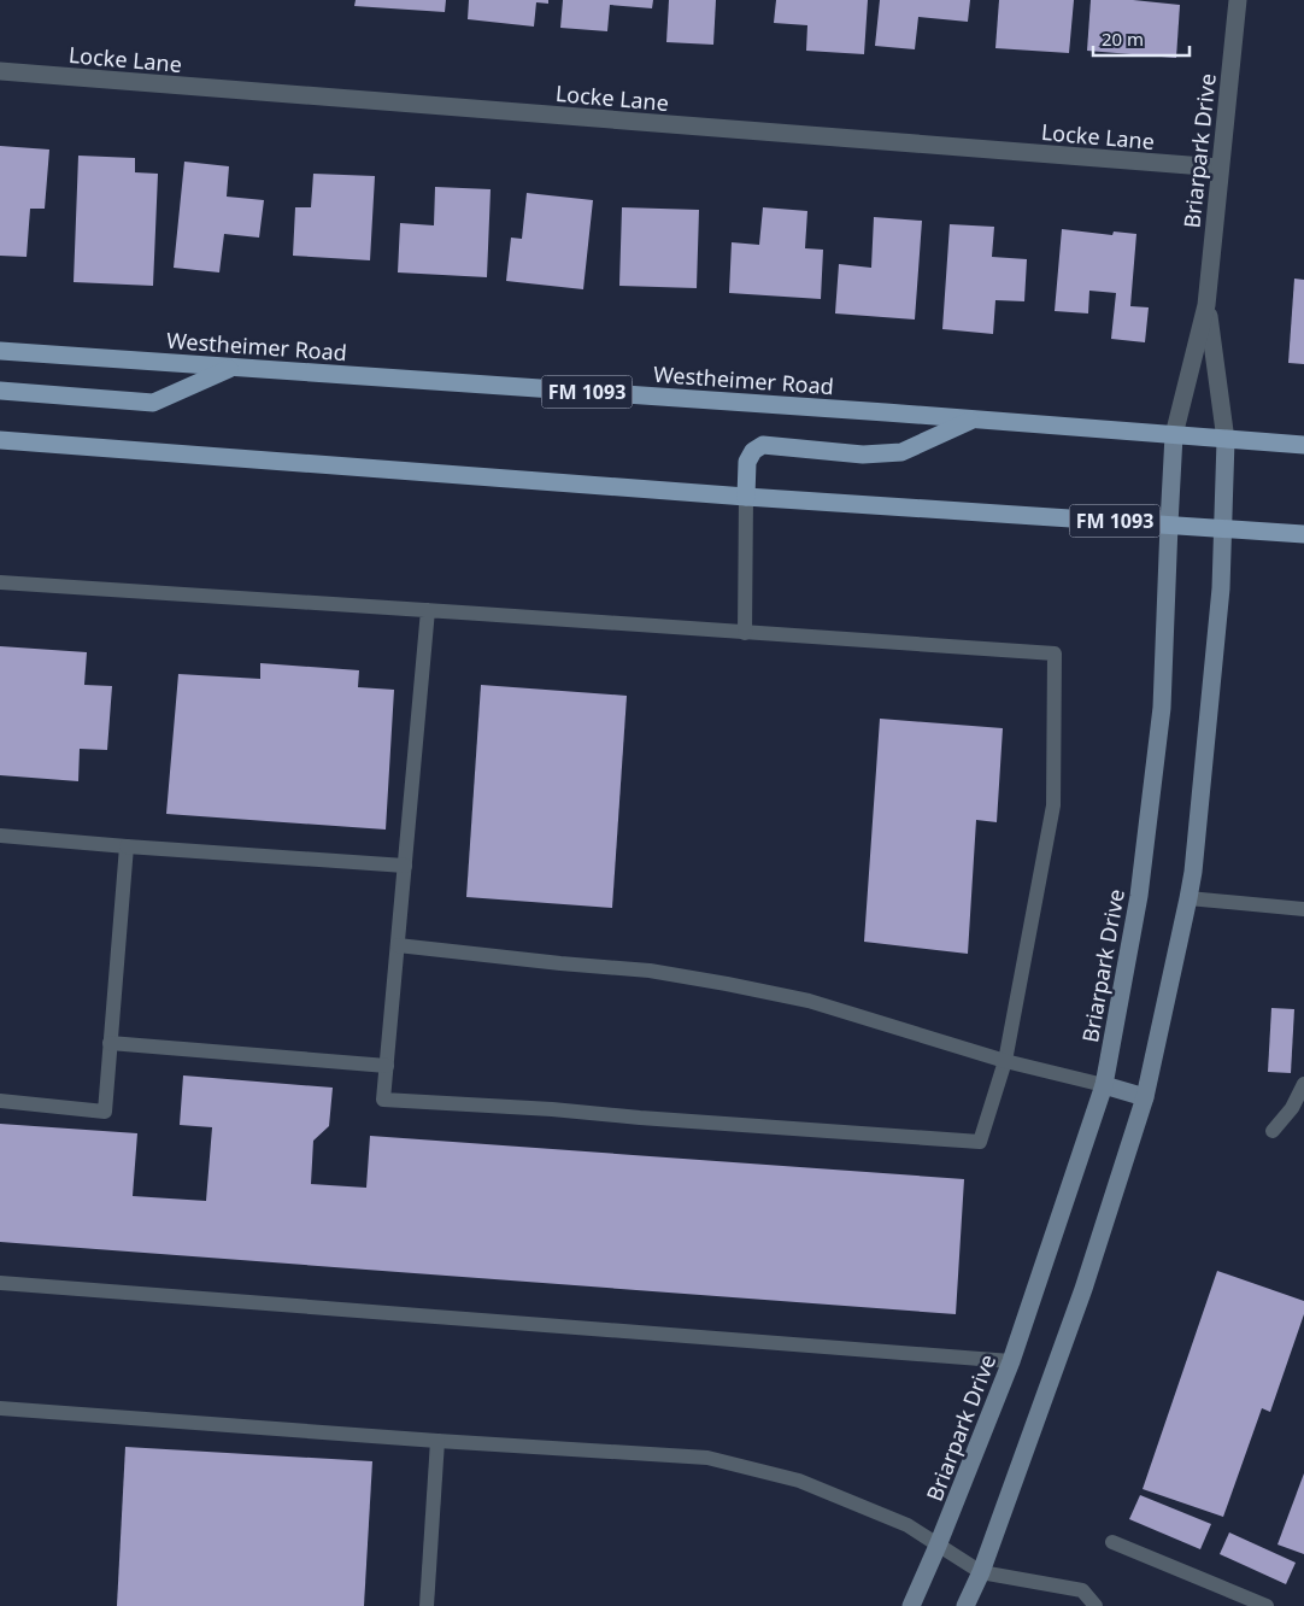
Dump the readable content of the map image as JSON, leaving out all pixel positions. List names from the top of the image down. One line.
{"streets":{"main road":["Westheimer Road","FM 1093"],"street":["Locke Lane","Briarpark Drive"]},"crossings":[["Locke Lane","Briarpark Drive"],["Briarpark Drive","Westheimer Road"],["Briarpark Drive","FM 1093"]],"scale_bar":"20 m"}
